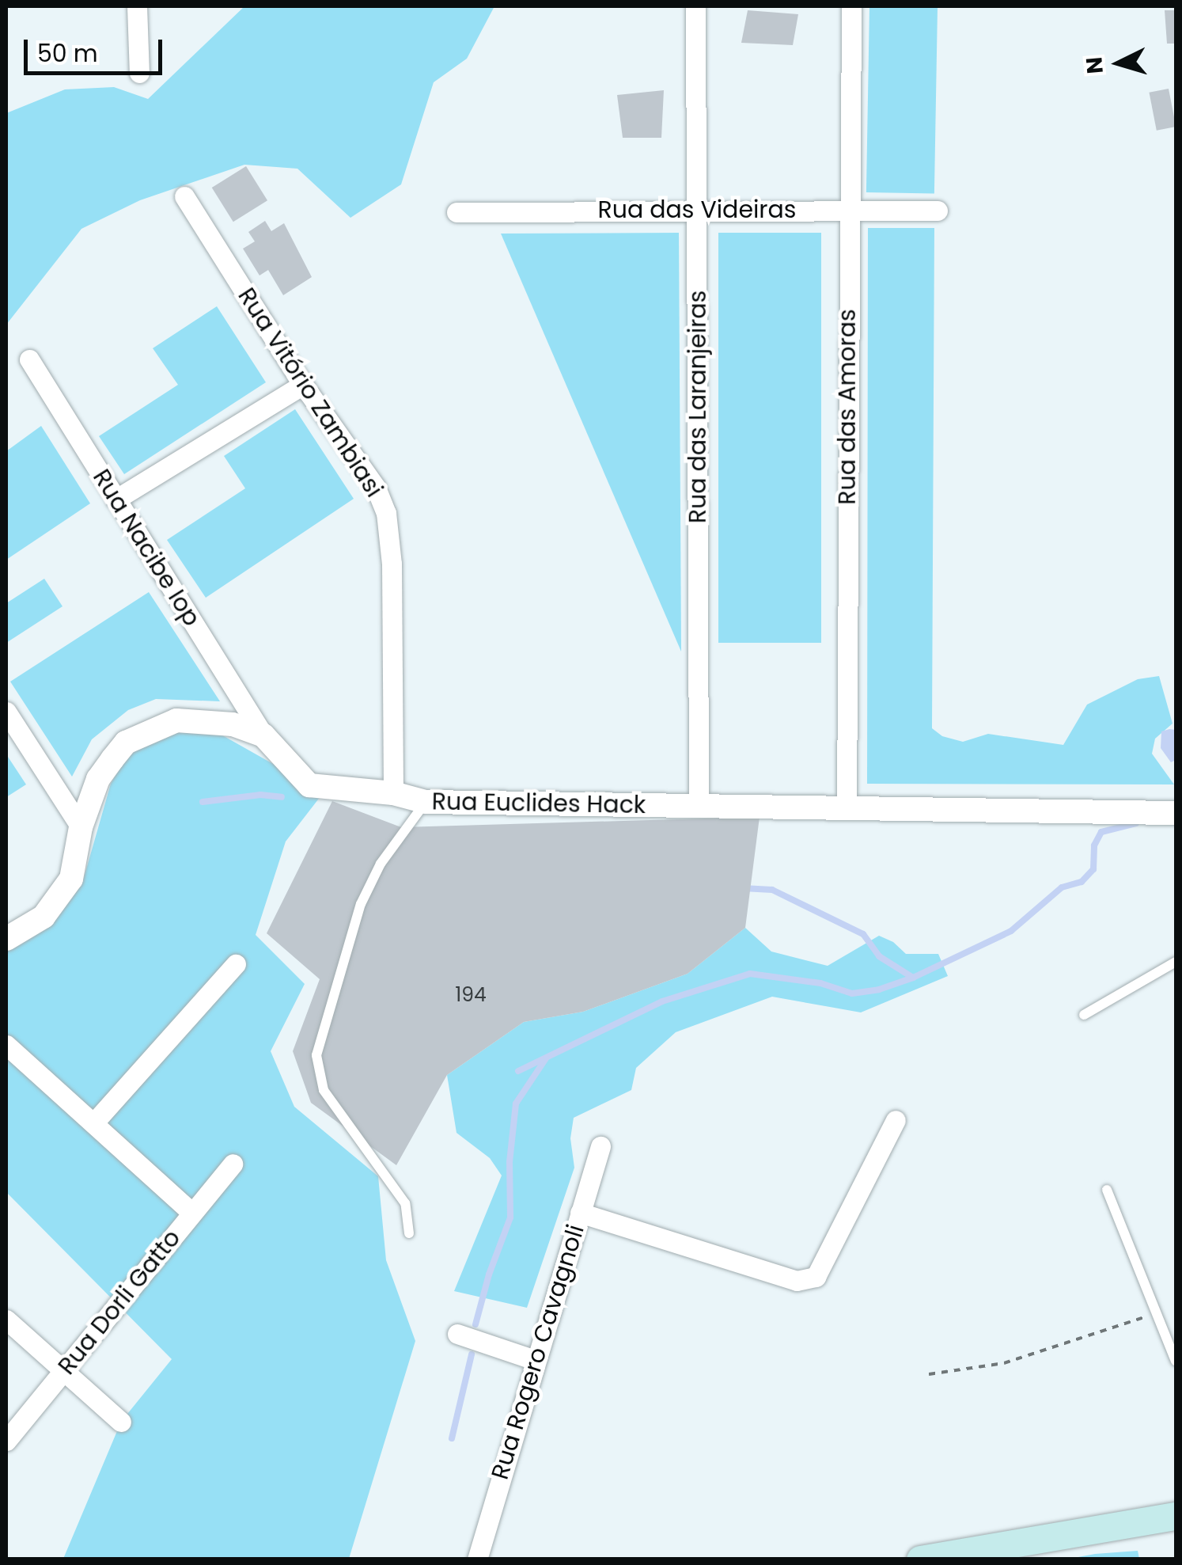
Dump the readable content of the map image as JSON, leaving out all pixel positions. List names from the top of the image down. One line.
{"streets":{"street":["Rua das Videiras","Rua Vitório Zambiasi","Rua das Laranjeiras","Rua das Amoras","Rua Nacibe Iop","Rua Euclides Hack","Rua Dorli Gatto","Rua Rogero Cavagnoli"]},"crossings":[["Rua das Videiras","Rua das Laranjeiras"],["Rua das Videiras","Rua das Amoras"],["Rua Vitório Zambiasi","Rua Euclides Hack"],["Rua das Laranjeiras","Rua Euclides Hack"],["Rua das Amoras","Rua Euclides Hack"],["Rua Nacibe Iop","Rua Euclides Hack"]],"house_numbers":["194"],"scale_bar":"50 m","north":"left"}
